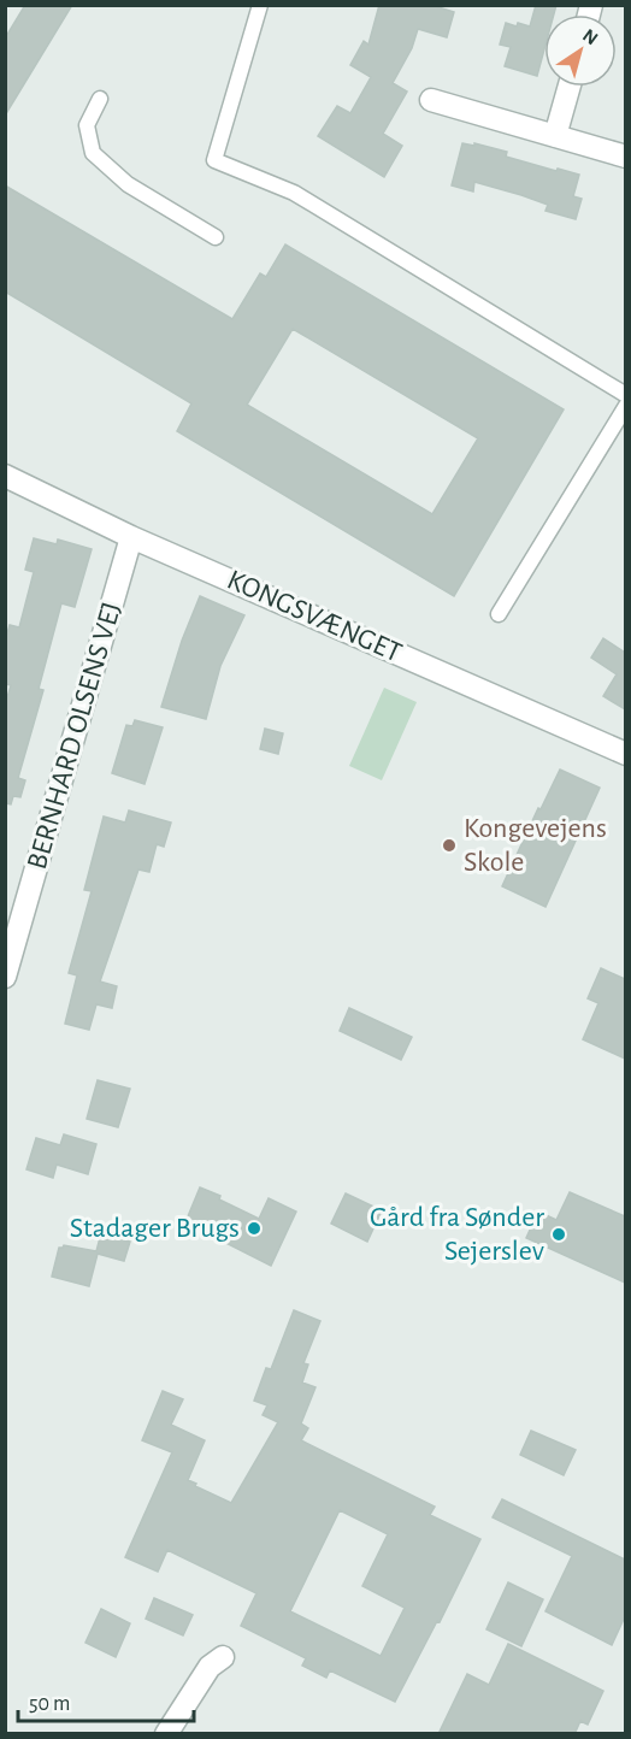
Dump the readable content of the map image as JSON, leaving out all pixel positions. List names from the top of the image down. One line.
{"streets":{"street":["KONGSVÆNGET","BERNHARD OLSENS VEJ"]},"crossings":[["KONGSVÆNGET","BERNHARD OLSENS VEJ"]],"places":["Kongevejens Skole","Stadager Brugs","Gård fra Sønder Sejerslev"],"scale_bar":"50 m","north":"top right"}
